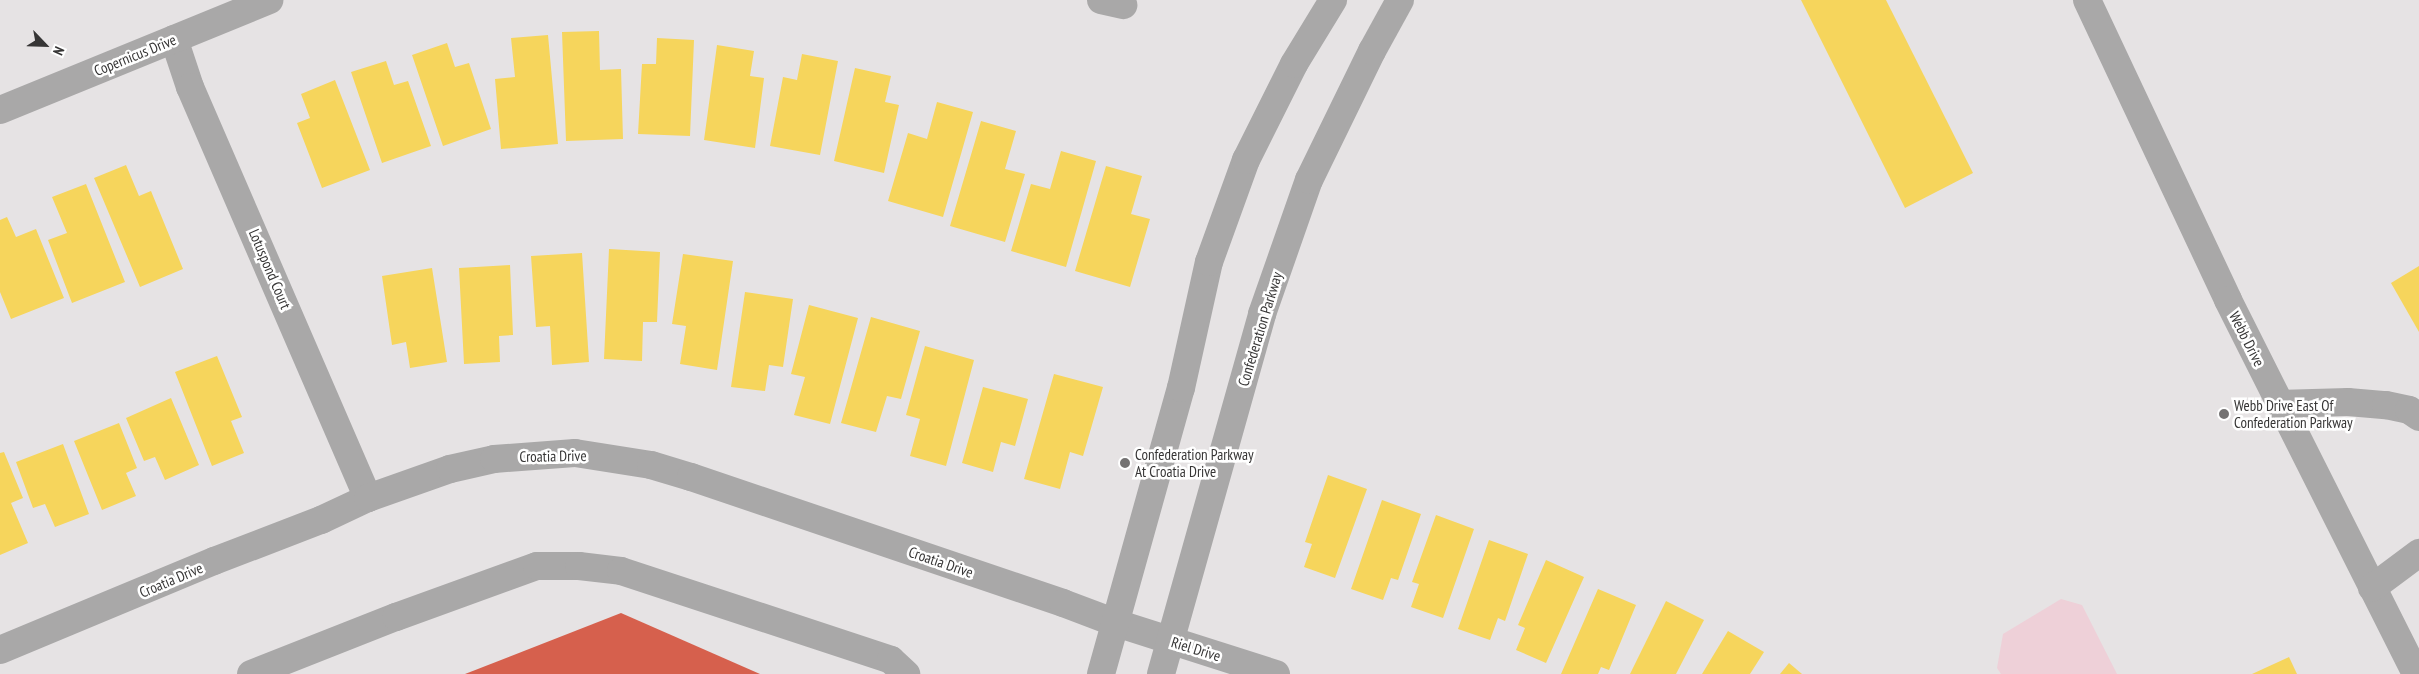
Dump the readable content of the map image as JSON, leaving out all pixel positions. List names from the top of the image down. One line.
{"streets":{"street":["Copernicus Drive","Lotuspond Court","Confederation Parkway","Webb Drive","Croatia Drive","Riel Drive"]},"crossings":[["Copernicus Drive","Lotuspond Court"],["Lotuspond Court","Croatia Drive"],["Confederation Parkway","Riel Drive"],["Croatia Drive","Riel Drive"]],"places":["Webb Drive East Of Confederation Parkway","Confederation Parkway At Croatia Drive"],"north":"bottom right"}
